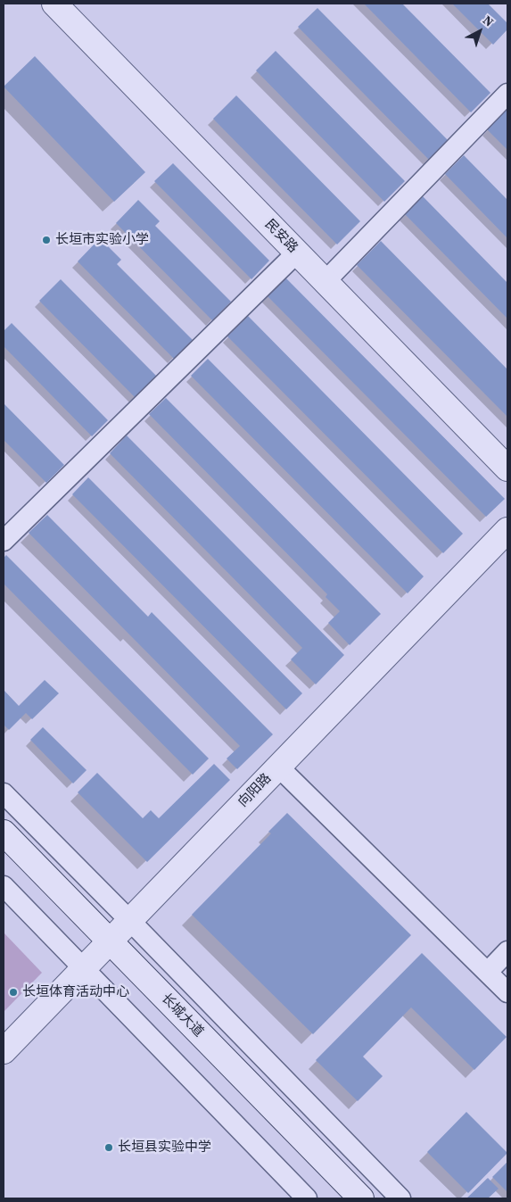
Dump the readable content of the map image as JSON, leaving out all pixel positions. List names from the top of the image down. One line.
{"streets":{"street":["民安路","向阳路","长城大道"]},"crossings":[["向阳路","长城大道"]],"places":["长垣市实验小学","长垣体育活动中心","长垣县实验中学"],"north":"top right"}
